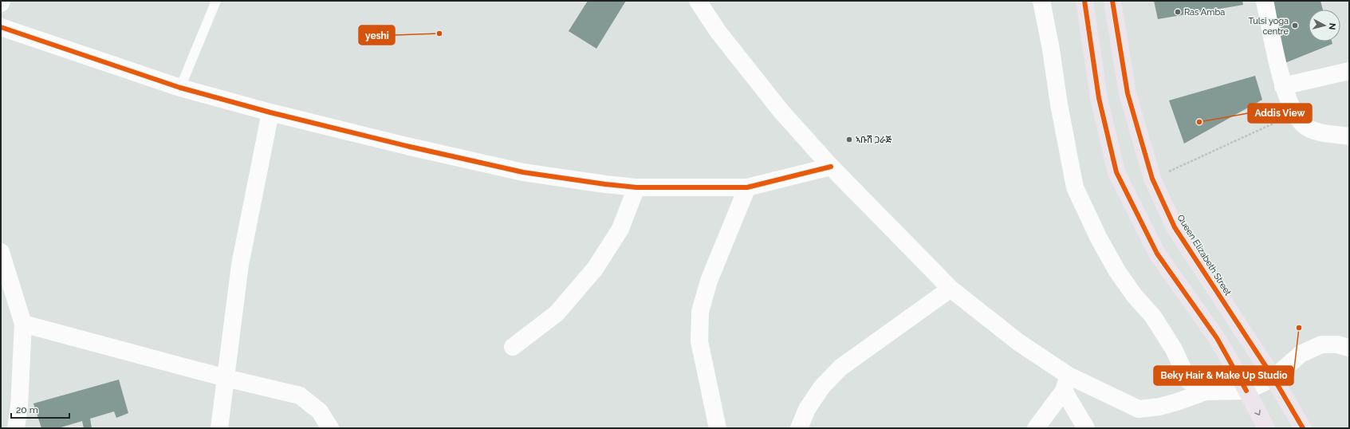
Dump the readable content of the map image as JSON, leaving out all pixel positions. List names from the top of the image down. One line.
{"streets":{"main road":["Queen Elizabeth Street"]},"places":["Ras Amba","Tulsi yoga centre","yeshi","Addis View","ኣቡሽ ጋራጅ","Beky Hair & Make Up Studio"],"scale_bar":"20 m","north":"right"}
